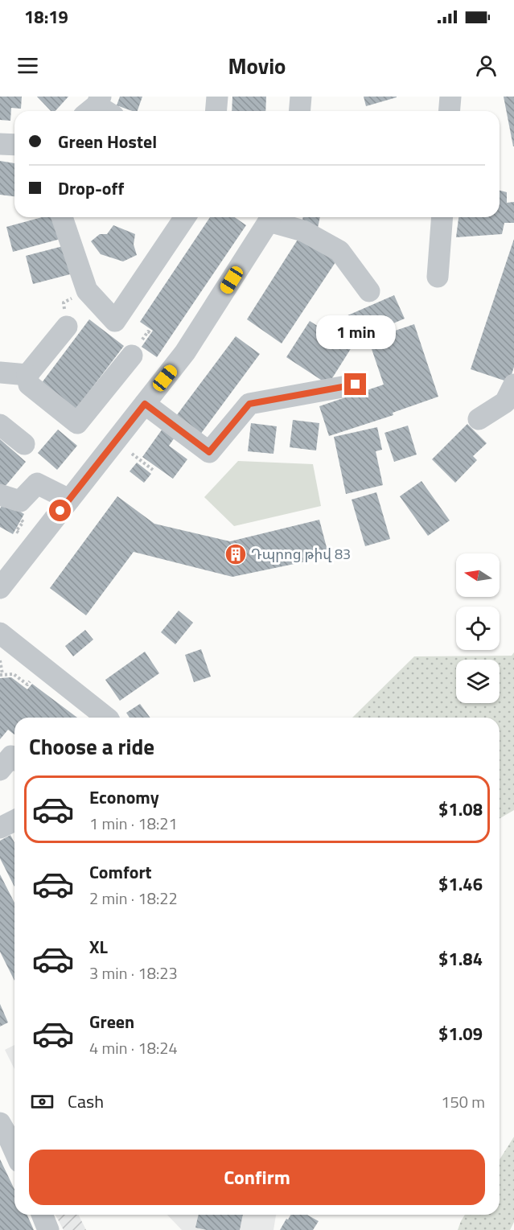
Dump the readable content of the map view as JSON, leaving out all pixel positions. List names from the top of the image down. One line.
{"places":{"building":["Դպրոց թիվ 83"]},"north":"left","page":{"status":"18:19","header":"Movio","banner":["Green Hostel","Drop-off"],"bubble":"1 min","heading":"Choose a ride","list":[{"name":"Economy","note":"1 min · 18:21","value":"$1.08"},{"name":"Comfort","note":"2 min · 18:22","value":"$1.46"},{"name":"XL","note":"3 min · 18:23","value":"$1.84"},{"name":"Green","note":"4 min · 18:24","value":"$1.09"}],"pay":["Cash","150 m"],"buttons":"Confirm"}}
